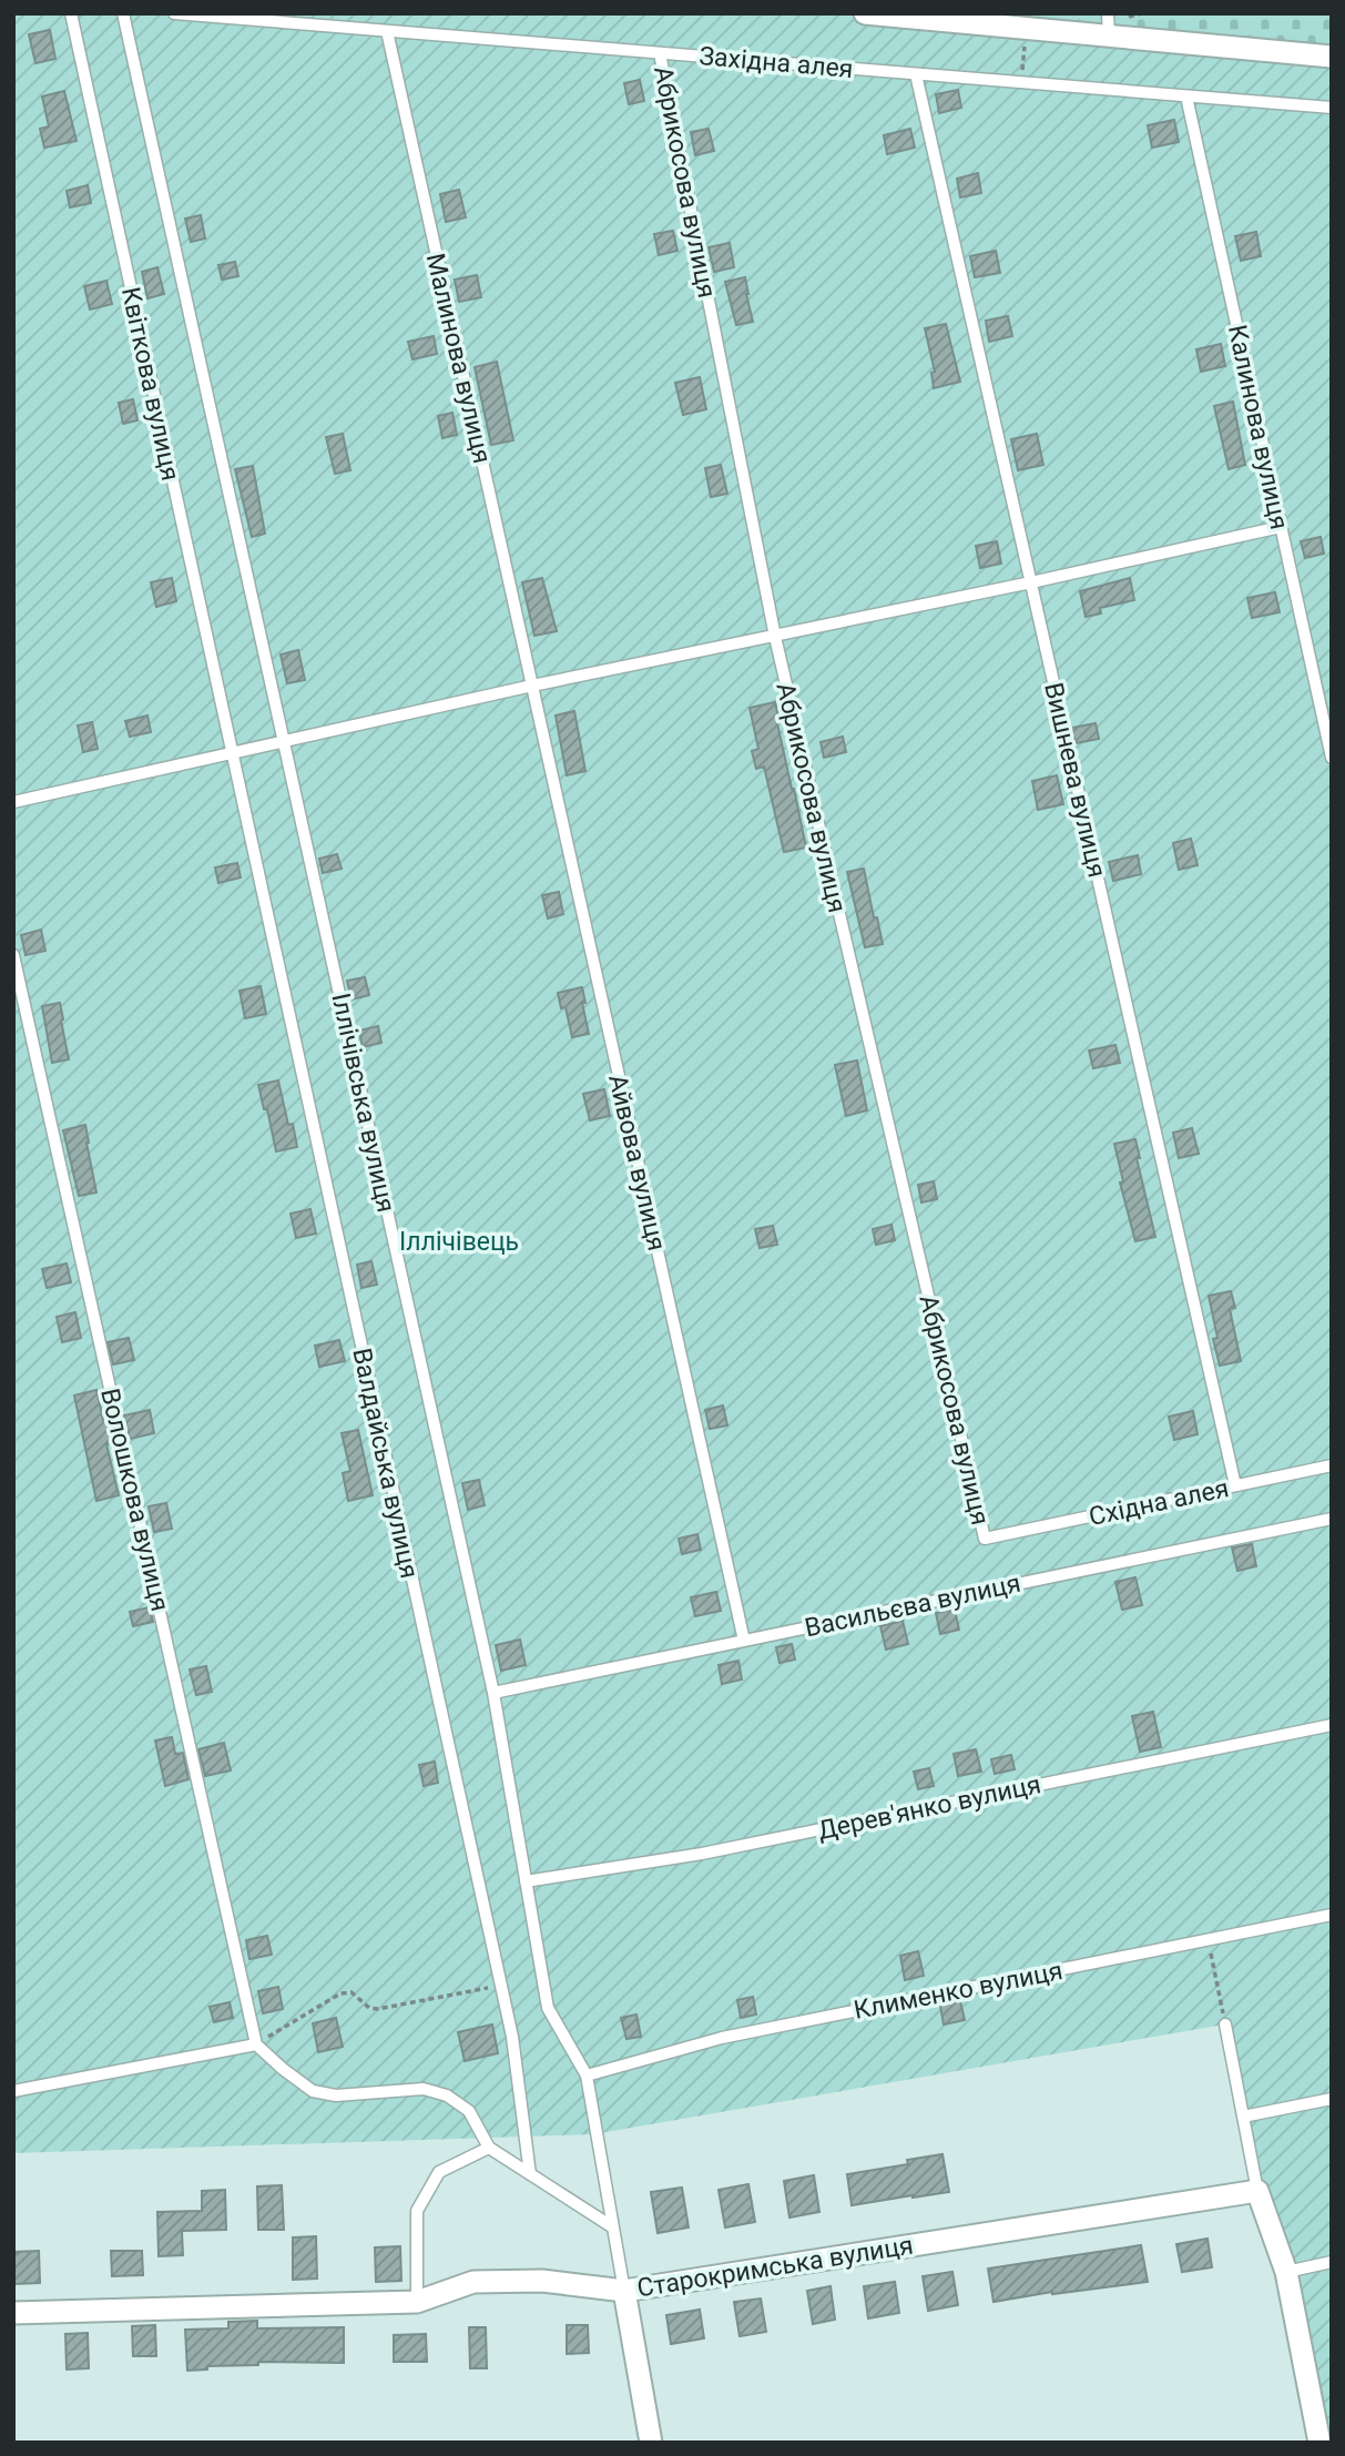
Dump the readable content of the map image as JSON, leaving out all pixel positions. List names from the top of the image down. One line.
{"streets":{"street":["Старокримська вулиця"],"lane":["Західна алея","Абрикосова вулиця","Малинова вулиця","Квіткова вулиця","Калинова вулиця","Вишнева вулиця","Іллічівська вулиця","Айвова вулиця","Валдайська вулиця","Волошкова вулиця","Східна алея","Васильєва вулиця","Дерев'янко вулиця","Клименко вулиця"]},"crossings":[["Західна алея","Абрикосова вулиця"],["Західна алея","Малинова вулиця"],["Західна алея","Калинова вулиця"],["Західна алея","Вишнева вулиця"],["Абрикосова вулиця","Східна алея"],["Малинова вулиця","Айвова вулиця"],["Квіткова вулиця","Валдайська вулиця"],["Вишнева вулиця","Східна алея"],["Іллічівська вулиця","Васильєва вулиця"],["Іллічівська вулиця","Дерев'янко вулиця"],["Іллічівська вулиця","Клименко вулиця"],["Іллічівська вулиця","Старокримська вулиця"],["Айвова вулиця","Васильєва вулиця"]],"parks":["Іллічівець"]}
